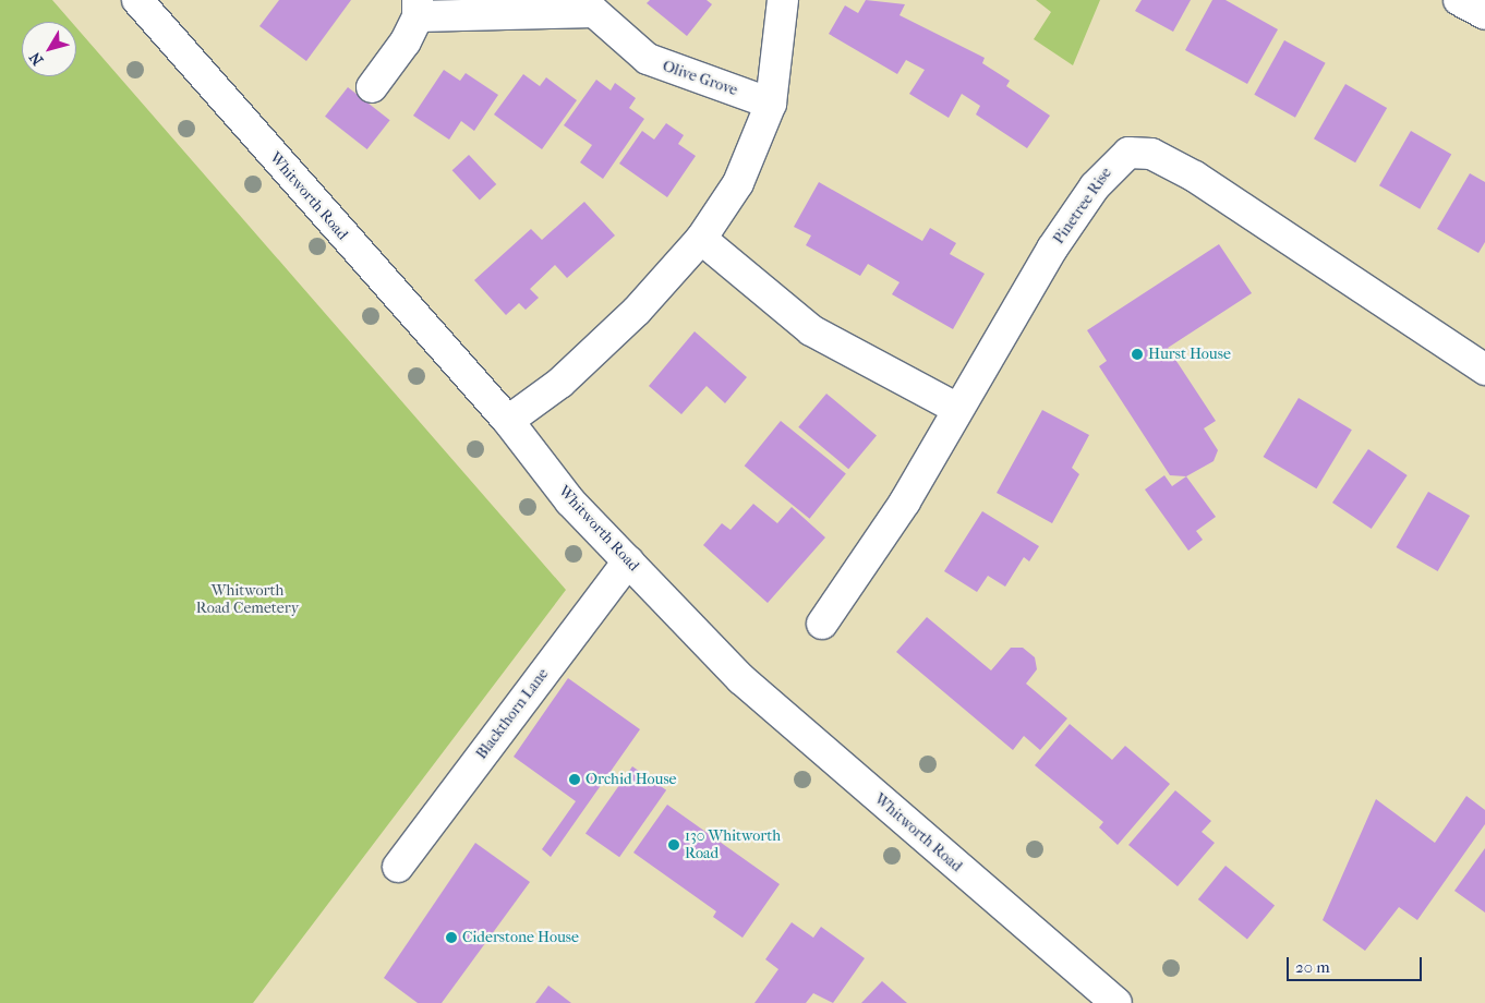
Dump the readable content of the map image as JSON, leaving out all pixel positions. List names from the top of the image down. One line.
{"streets":{"street":["Olive Grove","Whitworth Road","Pinetree Rise","Blackthorn Lane"]},"crossings":[["Whitworth Road","Blackthorn Lane"]],"parks":["Whitworth Road Cemetery"],"places":["Hurst House","Orchid House","130 Whitworth Road","Ciderstone House"],"scale_bar":"20 m","north":"bottom left"}
